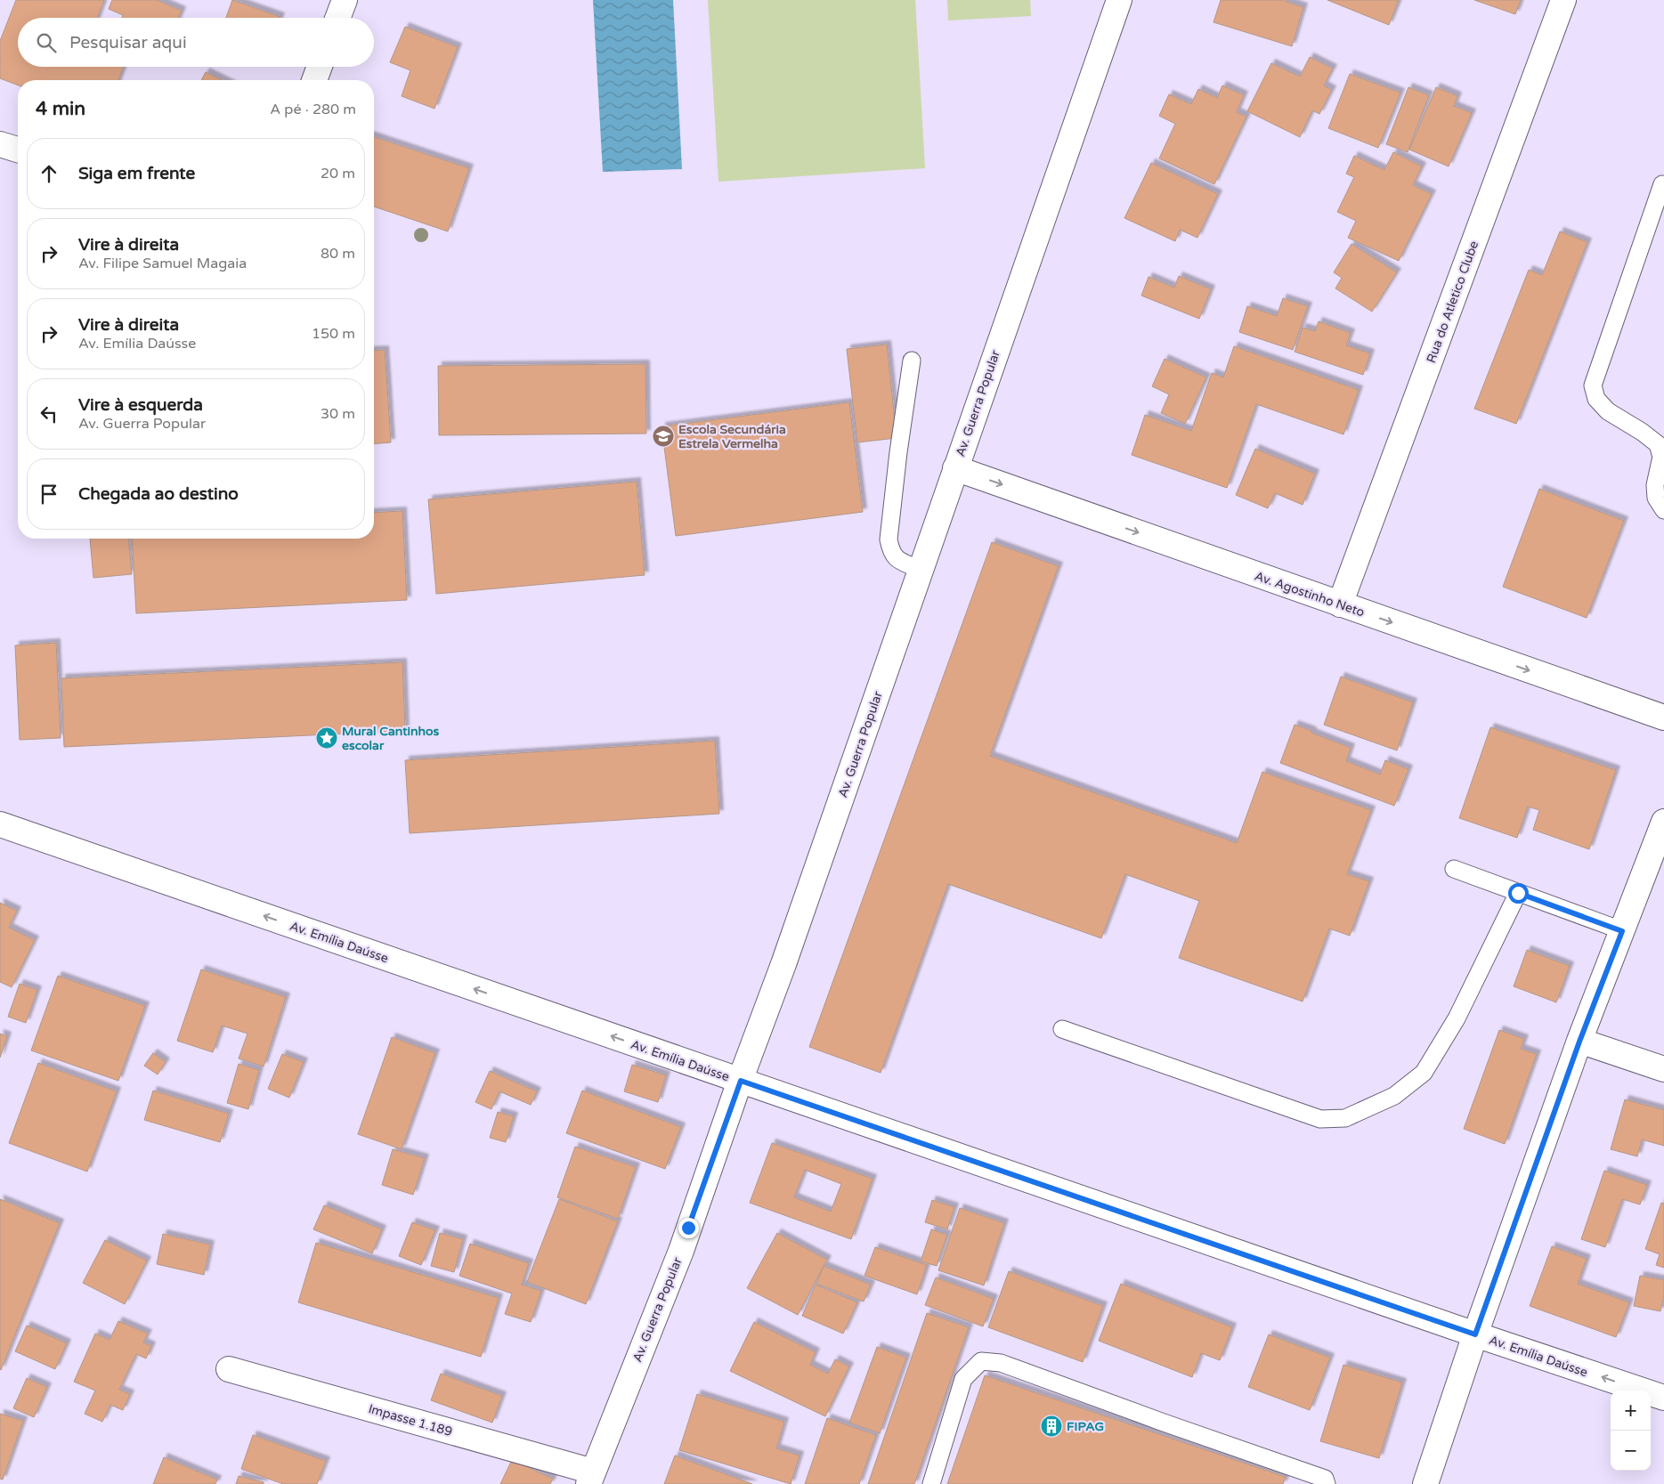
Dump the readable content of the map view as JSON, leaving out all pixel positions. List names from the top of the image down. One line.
{"streets":{"street":["Rua do Atletico Clube","Av. Guerra Popular","Av. Agostinho Neto","Av. Emília Daússe","Impasse 1.189"]},"crossings":[["Rua do Atletico Clube","Av. Agostinho Neto"],["Av. Guerra Popular","Av. Agostinho Neto"],["Av. Guerra Popular","Av. Emília Daússe"],["Av. Guerra Popular","Impasse 1.189"]],"one_way":["Av. Agostinho Neto","Av. Emília Daússe"],"places":{"school or university":["Escola Secundária Estrela Vermelha"],"place":["Mural Cantinhos escolar"],"building":["FIPAG"]},"page":{"search":"Pesquisar aqui","heading":["4 min","A pé · 280 m"],"list":[["Siga em frente","20 m"],["Vire à direita","Av. Filipe Samuel Magaia","80 m"],["Vire à direita","Av. Emília Daússe","150 m"],["Vire à esquerda","Av. Guerra Popular","30 m"],"Chegada ao destino"],"map_buttons":["+","−"]}}
